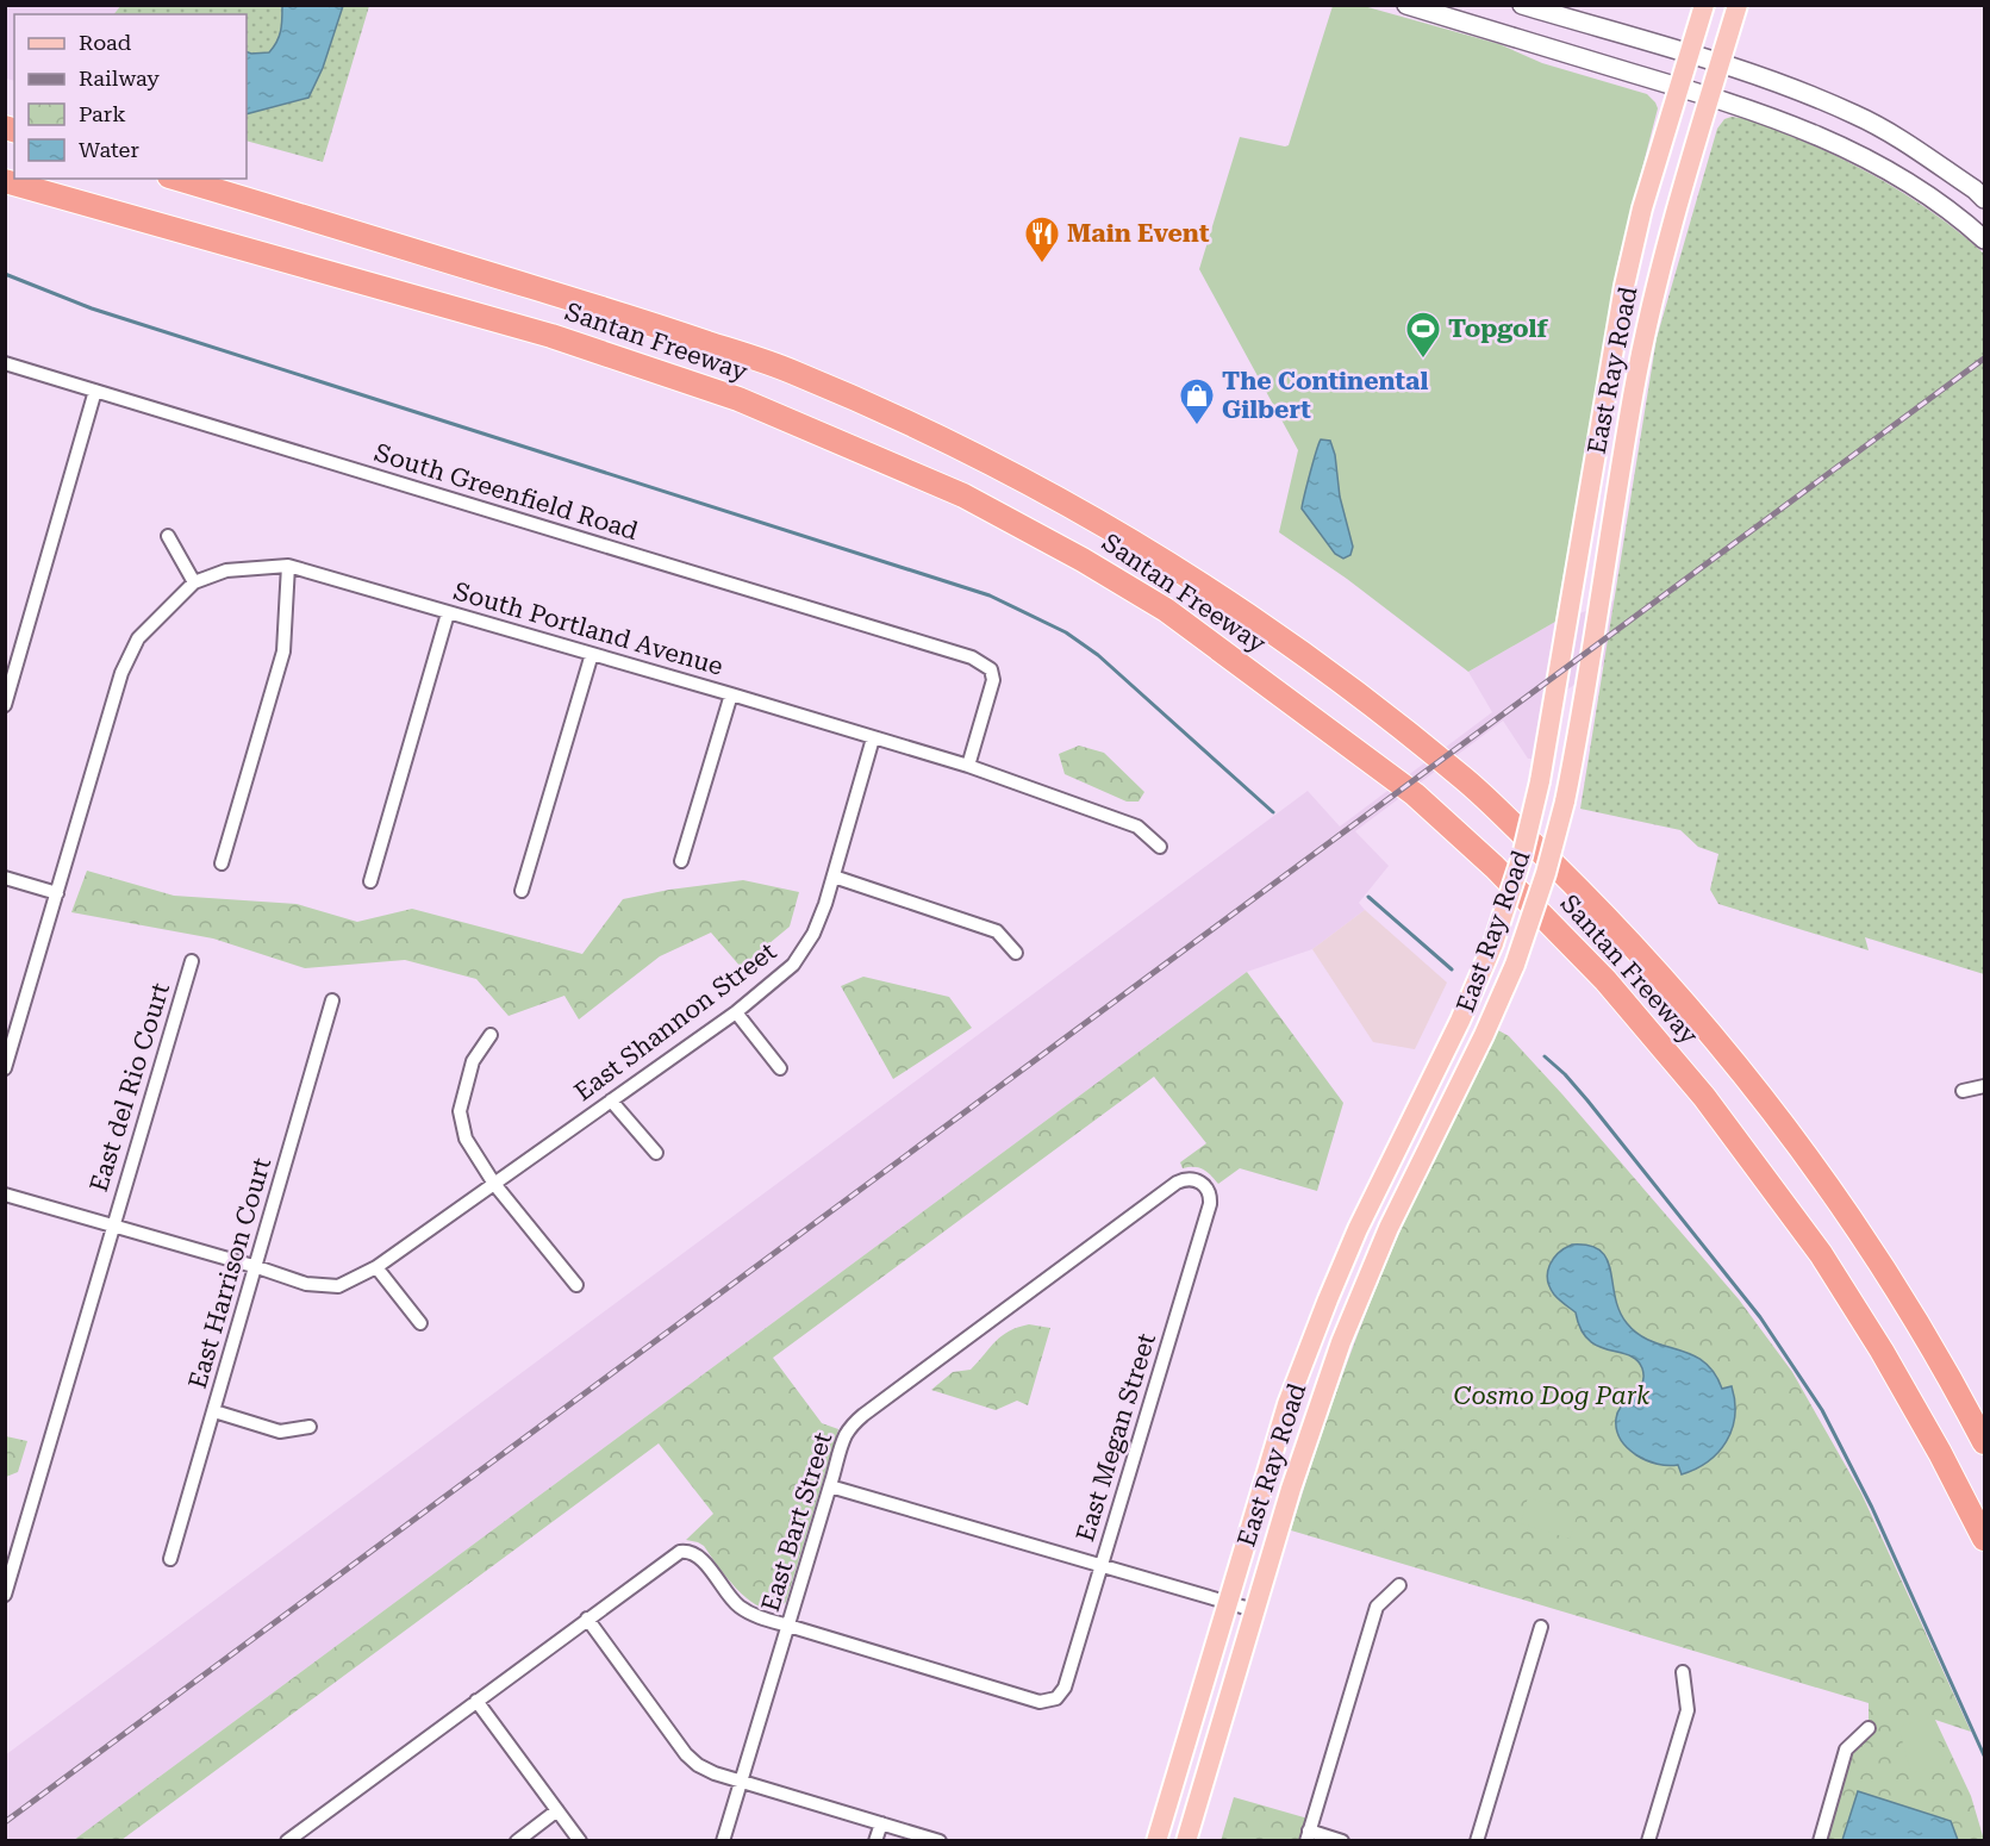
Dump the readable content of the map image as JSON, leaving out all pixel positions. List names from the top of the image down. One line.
{"streets":{"highway":["Santan Freeway"],"main road":["East Ray Road"],"street":["South Greenfield Road","South Portland Avenue","East Shannon Street","East del Rio Court","East Harrison Court","East Megan Street","East Bart Street"]},"crossings":[["South Greenfield Road","South Portland Avenue"],["South Portland Avenue","East Shannon Street"],["East Shannon Street","East del Rio Court"],["East Shannon Street","East Harrison Court"],["East Megan Street","East Bart Street"]],"parks":["Cosmo Dog Park"],"places":{"restaurant":["Main Event"],"sports":["Topgolf"],"shop":["The Continental Gilbert"]},"legend":["Road","Railway","Park","Water"]}
